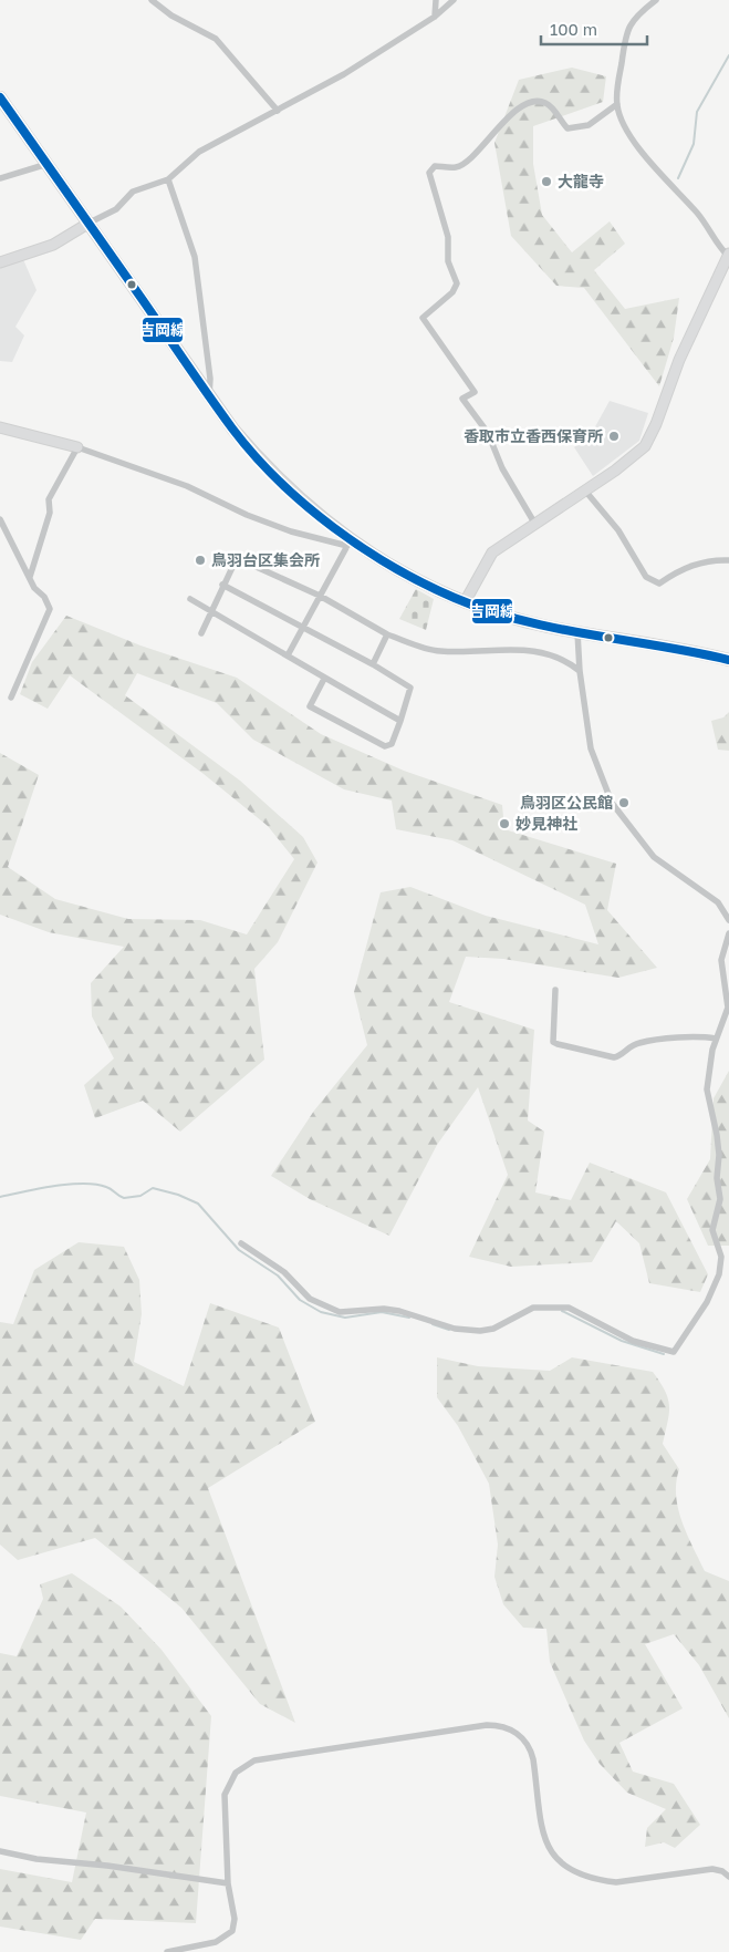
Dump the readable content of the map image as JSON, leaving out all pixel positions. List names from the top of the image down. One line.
{"places":["大龍寺","香取市立香西保育所","鳥羽台区集会所","鳥羽区公民館","妙見神社"],"lines":["transit line 吉岡線"],"scale_bar":"100 m"}
